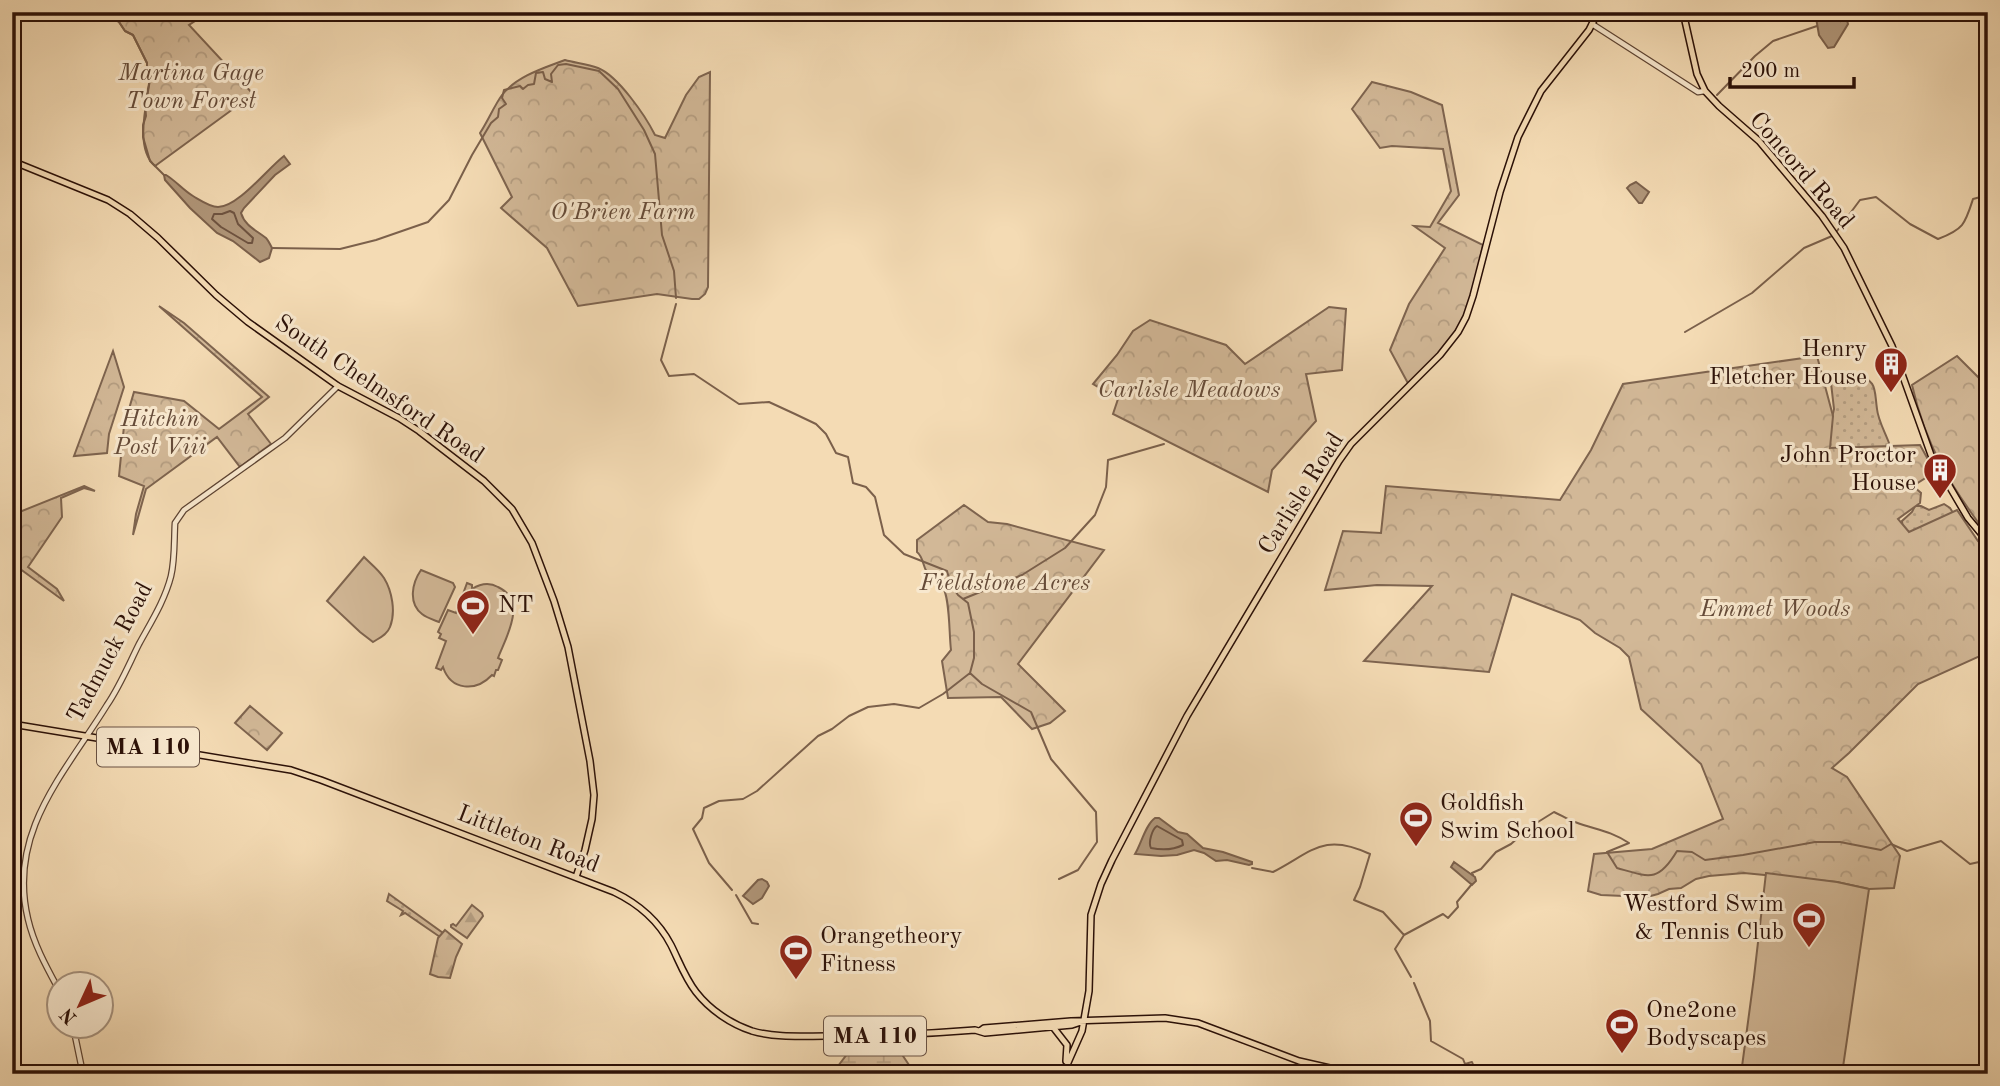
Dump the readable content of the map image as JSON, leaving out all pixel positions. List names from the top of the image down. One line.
{"streets":{"main road":["Concord Road","South Chelmsford Road","Carlisle Road","MA 110","Littleton Road"],"street":["Tadmuck Road"]},"crossings":[["South Chelmsford Road","Tadmuck Road"],["South Chelmsford Road","Littleton Road"],["Carlisle Road","Littleton Road"],["Tadmuck Road","Littleton Road"]],"parks":["Martina Gage Town Forest","O'Brien Farm","Carlisle Meadows","Hitchin Post Viii","Fieldstone Acres","Emmet Woods"],"places":{"building":["Henry Fletcher House","John Proctor House"],"sports":["NT","Goldfish Swim School","Westford Swim & Tennis Club","Orangetheory Fitness","One2one Bodyscapes"]},"scale_bar":"200 m","north":"bottom left"}
